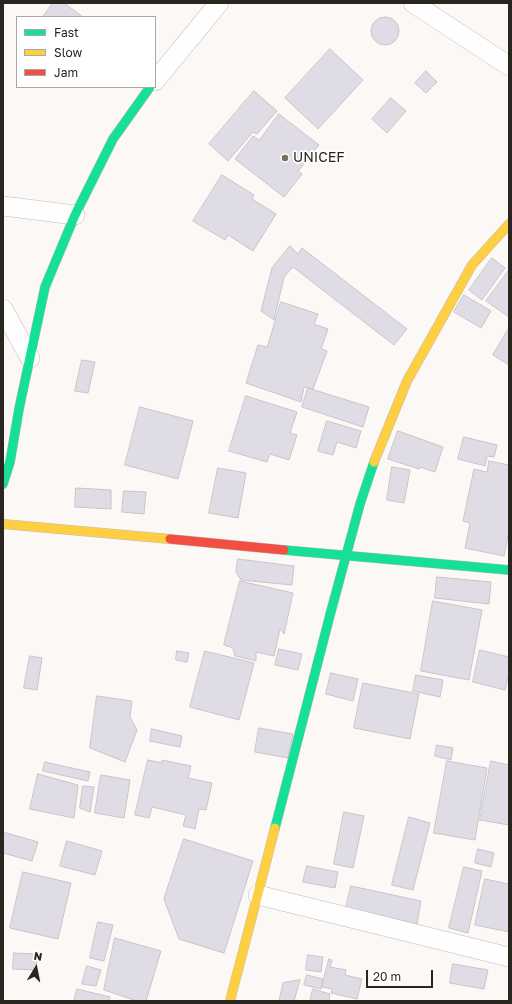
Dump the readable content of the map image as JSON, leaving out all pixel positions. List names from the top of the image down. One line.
{"places":["UNICEF"],"legend":["Fast","Slow","Jam"],"scale_bar":"20 m","north":"top"}
